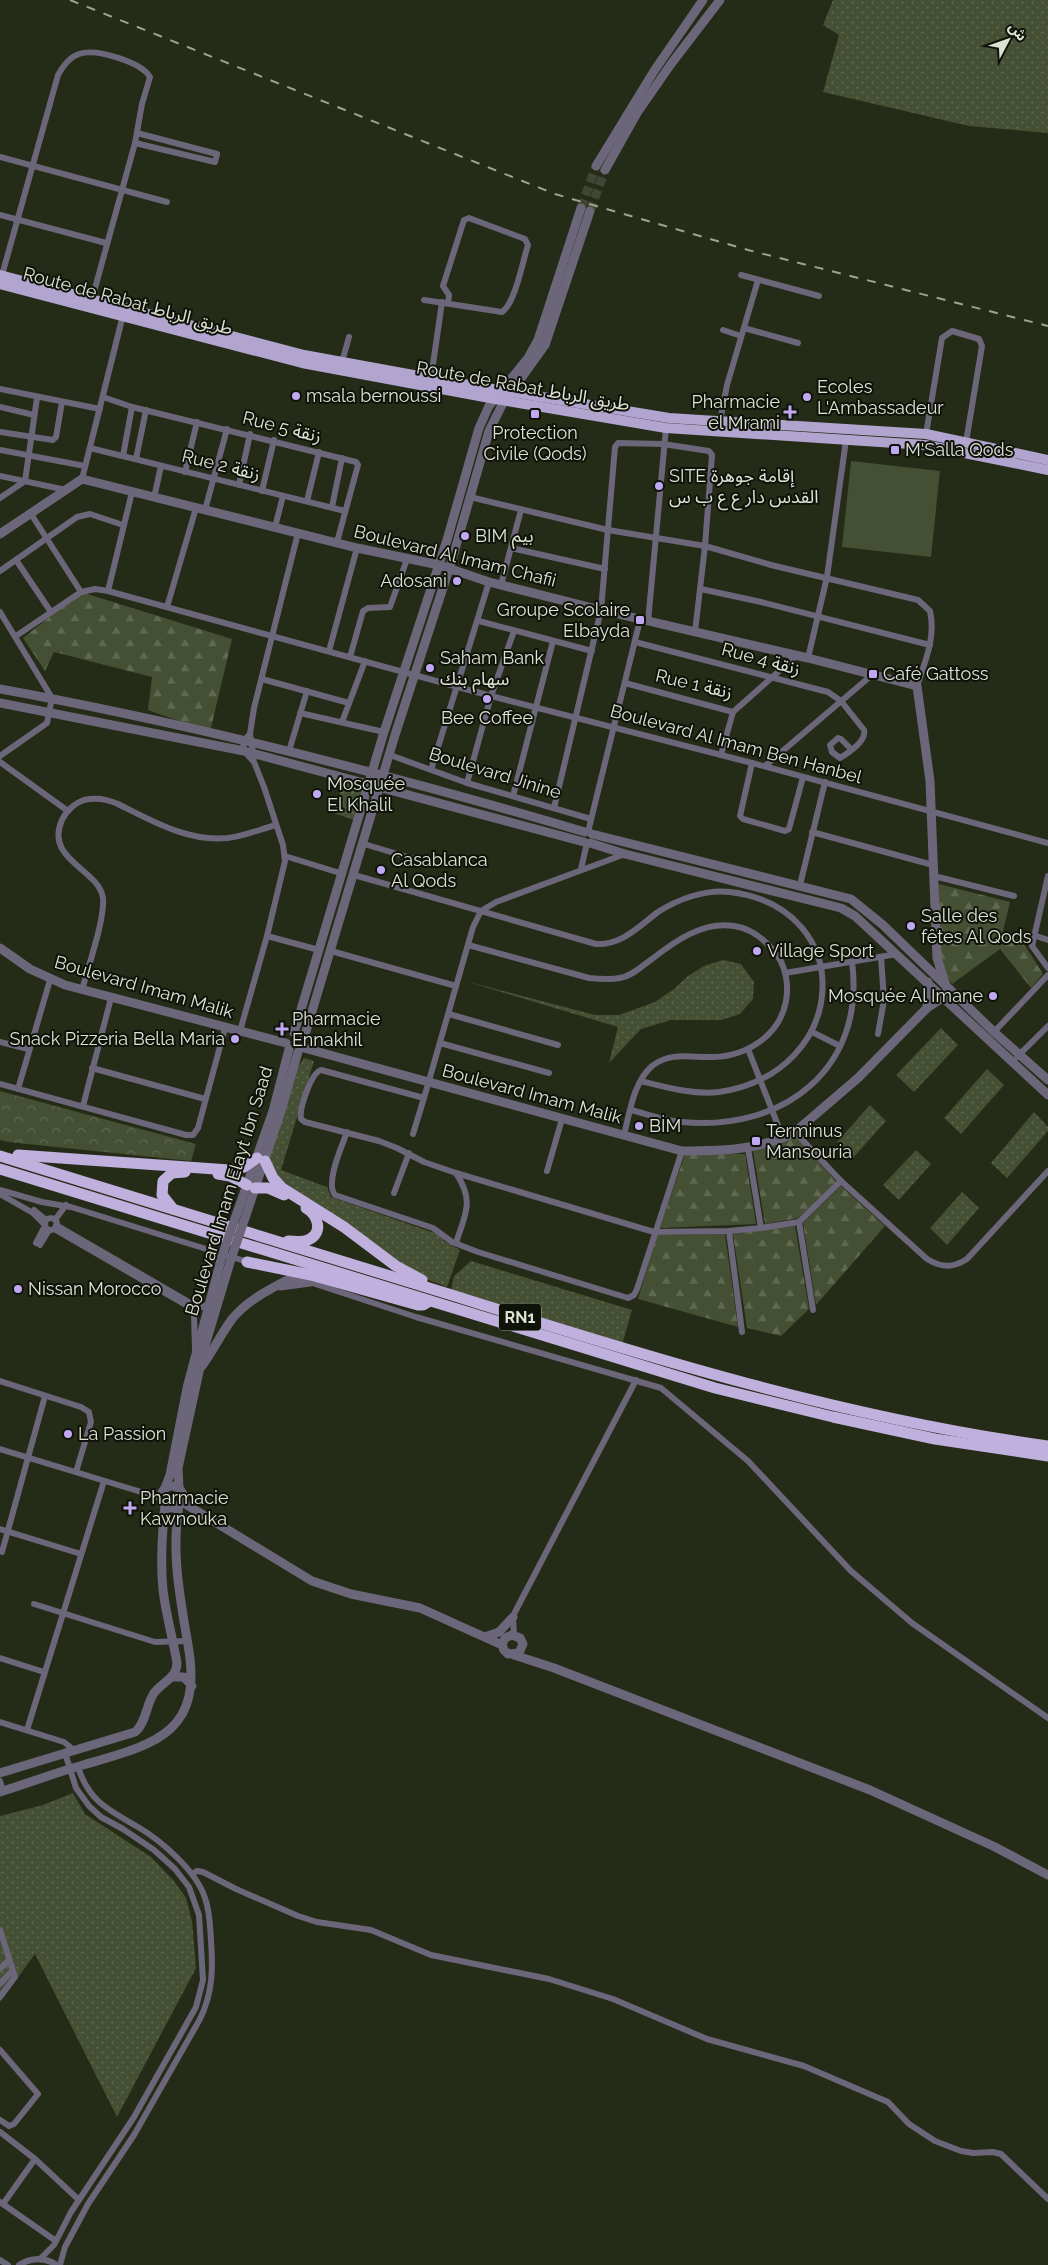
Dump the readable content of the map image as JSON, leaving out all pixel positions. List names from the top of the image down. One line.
{"streets":{"highway":["RN1"],"main road":["Route de Rabat طريق الرباط"],"street":["Rue 5 زنقة","Rue 2 زنقة","Boulevard Al Imam Chafii","Rue 4 زنقة","Rue 1 زنقة","Boulevard Al Imam Ben Hanbel","Boulevard Jinine","Boulevard Imam Malik","Boulevard Imam Elayt Ibn Saad"]},"crossings":[["Route de Rabat طريق الرباط","Boulevard Imam Elayt Ibn Saad"],["Rue 5 زنقة","Rue 2 زنقة"],["Boulevard Al Imam Chafii","Rue 1 زنقة"],["Boulevard Al Imam Chafii","Boulevard Imam Elayt Ibn Saad"],["Rue 4 زنقة","Rue 1 زنقة"],["Boulevard Al Imam Ben Hanbel","Boulevard Imam Elayt Ibn Saad"],["Boulevard Jinine","Boulevard Imam Elayt Ibn Saad"],["Boulevard Imam Malik","Boulevard Imam Elayt Ibn Saad"]],"places":{"other":["msala bernoussi","Ecoles L'Ambassadeur","SITE إقامة جوهرة القدس دار ع ع ب س","BIM بيم","Adosani","Saham Bank سهام بنك","Bee Coffee","Mosquée El Khalil","Casablanca Al Qods","Salle des fêtes Al Qods","Village Sport","Mosquée Al Imane","Snack Pizzeria Bella Maria","BİM","Nissan Morocco","La Passion"],"health":["Pharmacie el Mrami","Pharmacie Ennakhil","Pharmacie Kawnouka"],"transit":["Protection Civile (Qods)","M'Salla Qods","Groupe Scolaire Elbayda","Café Gattoss","Terminus Mansouria"]},"north":"top right"}
